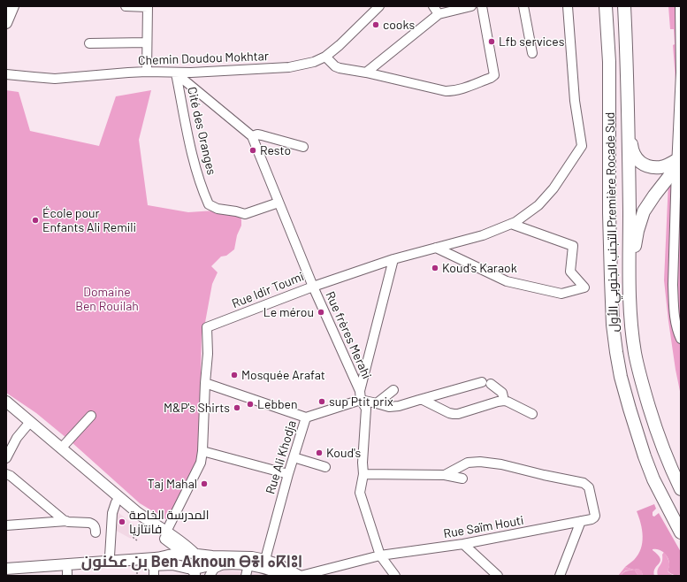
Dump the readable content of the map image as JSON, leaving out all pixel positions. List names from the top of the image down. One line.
{"streets":{"highway":["التجنب الجنوبي الأول Première Rocade Sud"],"street":["Chemin Doudou Mokhtar","Cité des Oranges","Rue Idir Toumi","Rue frères Merahi","Rue Ali Khodja","Rue Saïm Houti"]},"crossings":[["Chemin Doudou Mokhtar","Cité des Oranges"],["Chemin Doudou Mokhtar","Rue Idir Toumi"],["Cité des Oranges","Rue Idir Toumi"],["Rue Idir Toumi","Rue frères Merahi"],["Rue frères Merahi","Rue Ali Khodja"],["Rue frères Merahi","Rue Saïm Houti"]],"districts":["بن عكنون Ben Aknoun ⴱⴻⵏ ⴰⴽⵏⵓⵏ"],"parks":["Domaine Ben Rouilah"],"places":["cooks","Lfb services","Resto","École pour Enfants Ali Remili","Koud's Karaok","Le mérou","Mosquée Arafat","sup Ptit prix","Lebben","M&P's Shirts","Koud's","Taj Mahal","المدرسة الخاصة فانتازيا"]}
